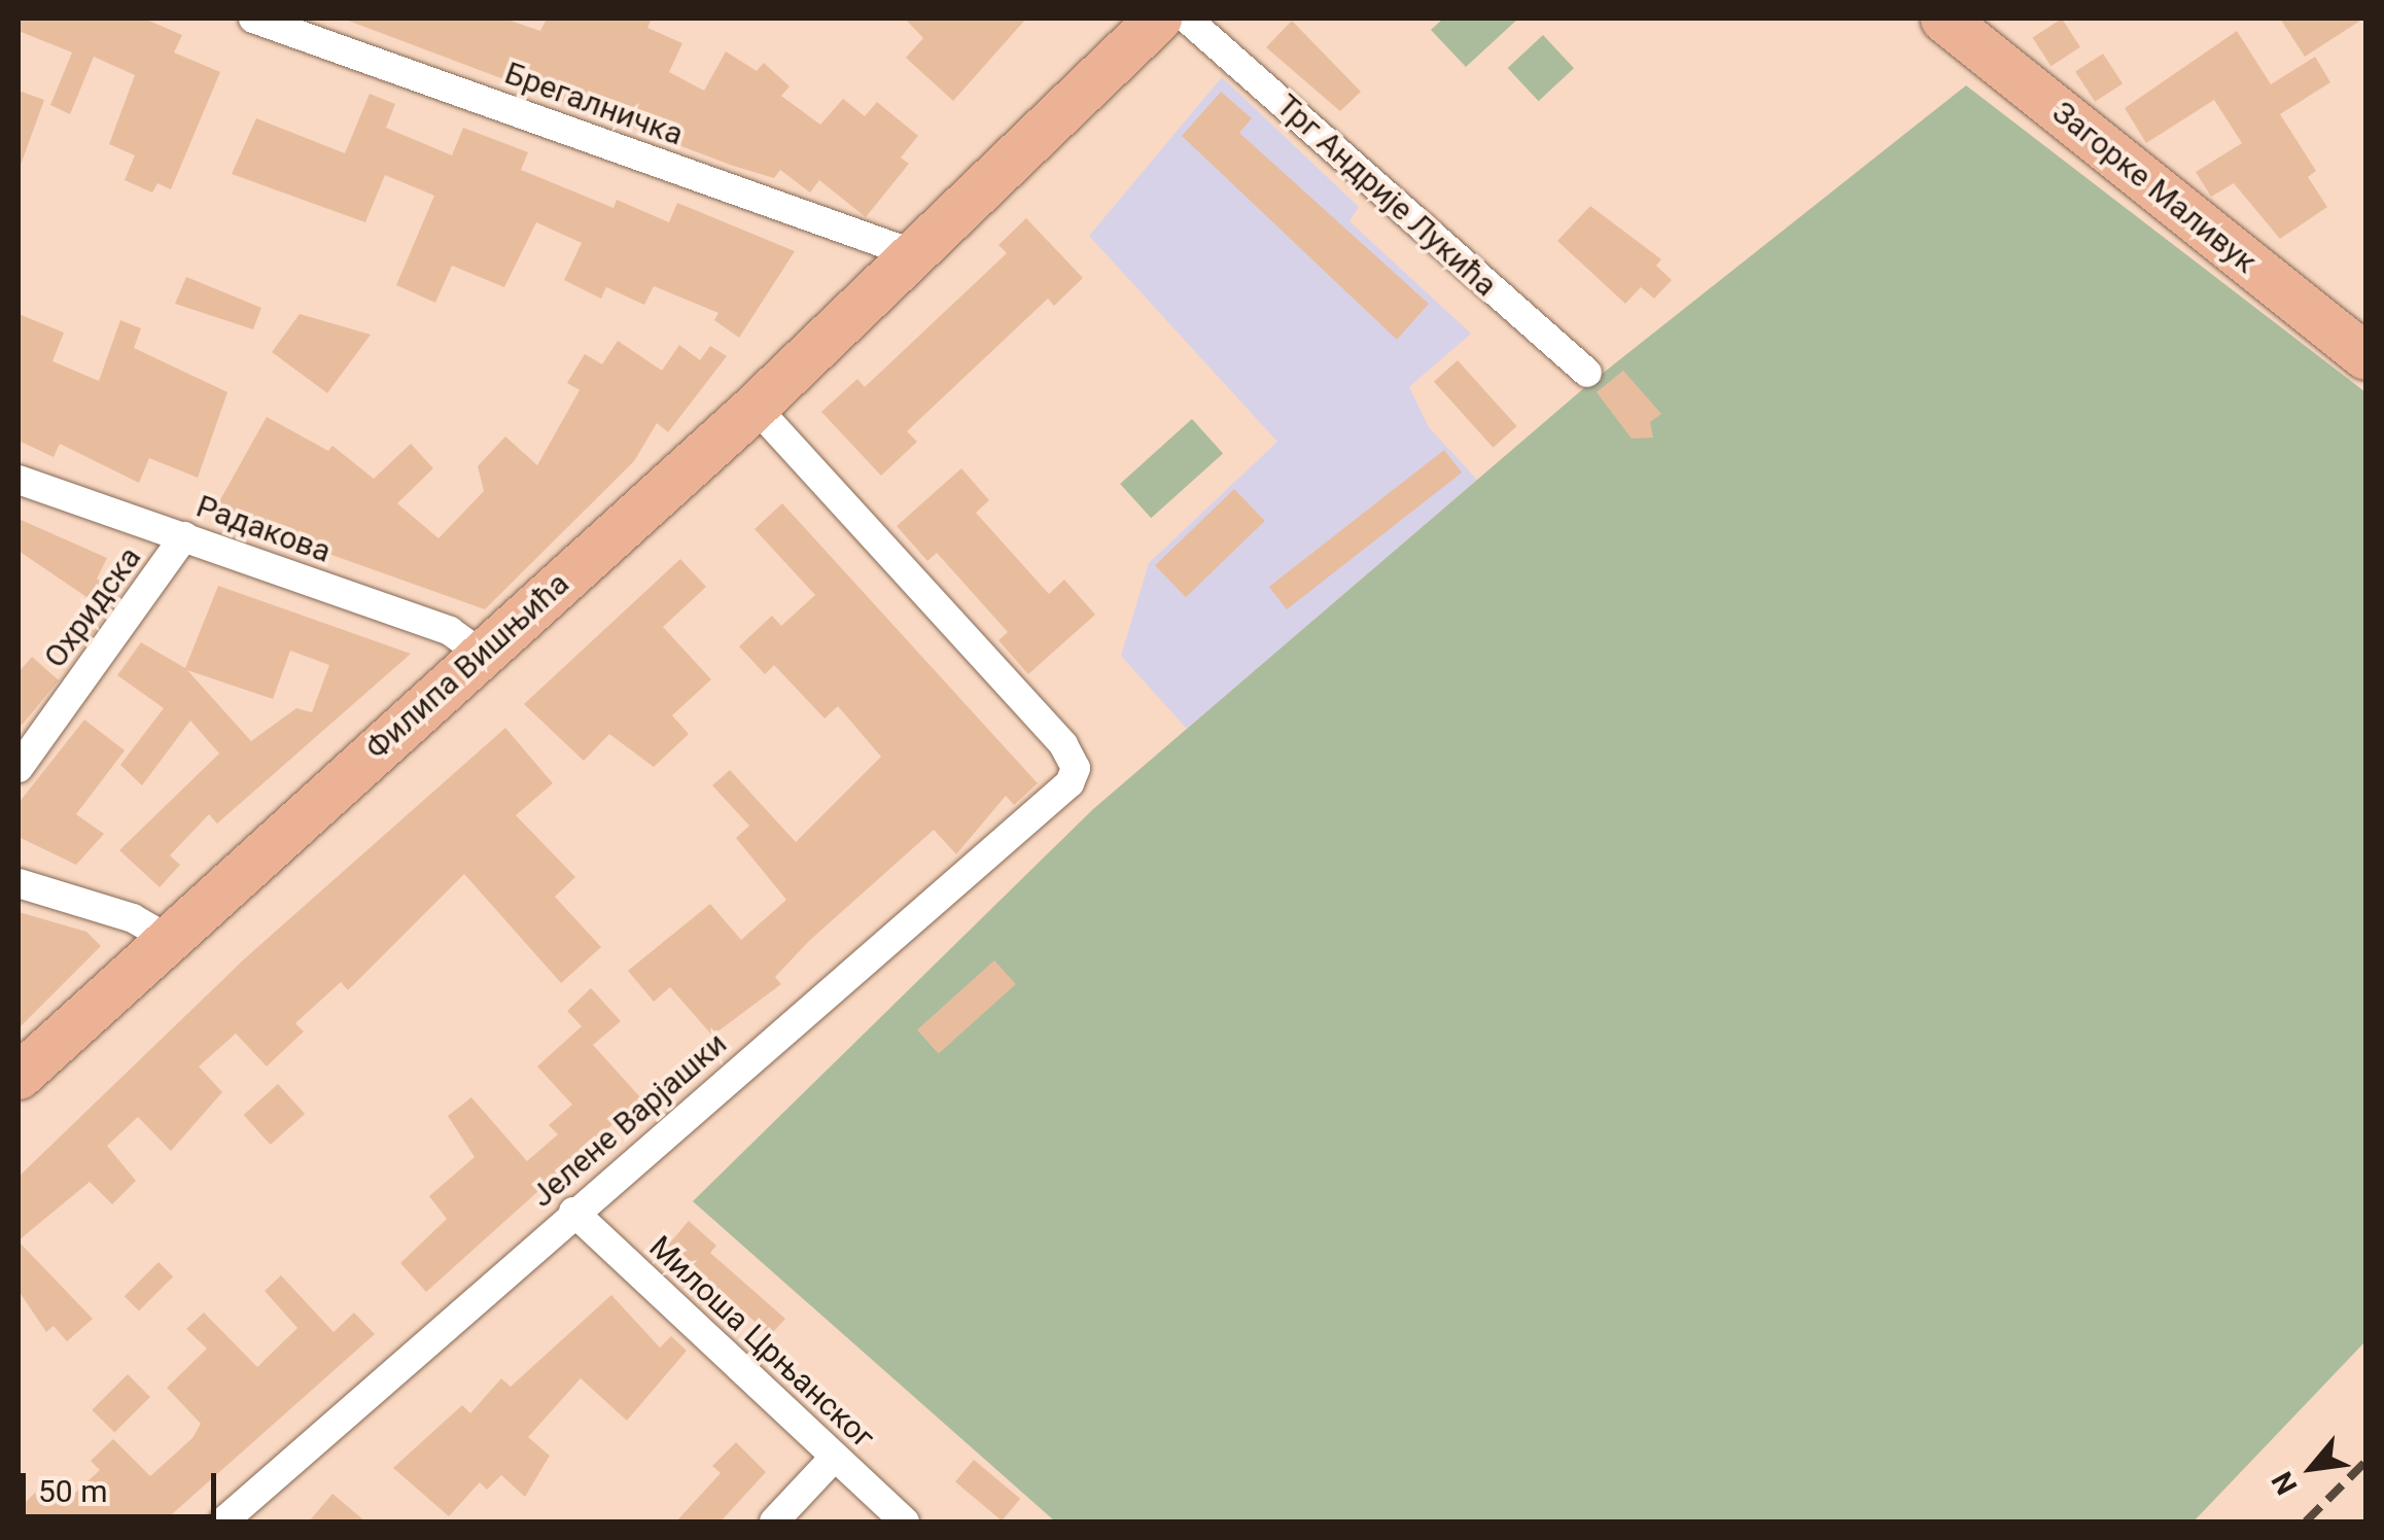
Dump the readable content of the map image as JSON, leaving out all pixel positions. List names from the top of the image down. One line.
{"streets":{"main road":["Загорке Маливук","Филипа Вишњића"],"street":["Брегалничка","Трг Андрије Лукића","Радакова","Охридска","Јелене Варјашки","Милоша Црњанског"]},"crossings":[["Брегалничка","Филипа Вишњића"],["Радакова","Охридска"],["Радакова","Филипа Вишњића"],["Филипа Вишњића","Јелене Варјашки"],["Јелене Варјашки","Милоша Црњанског"]],"scale_bar":"50 m","north":"bottom left"}
